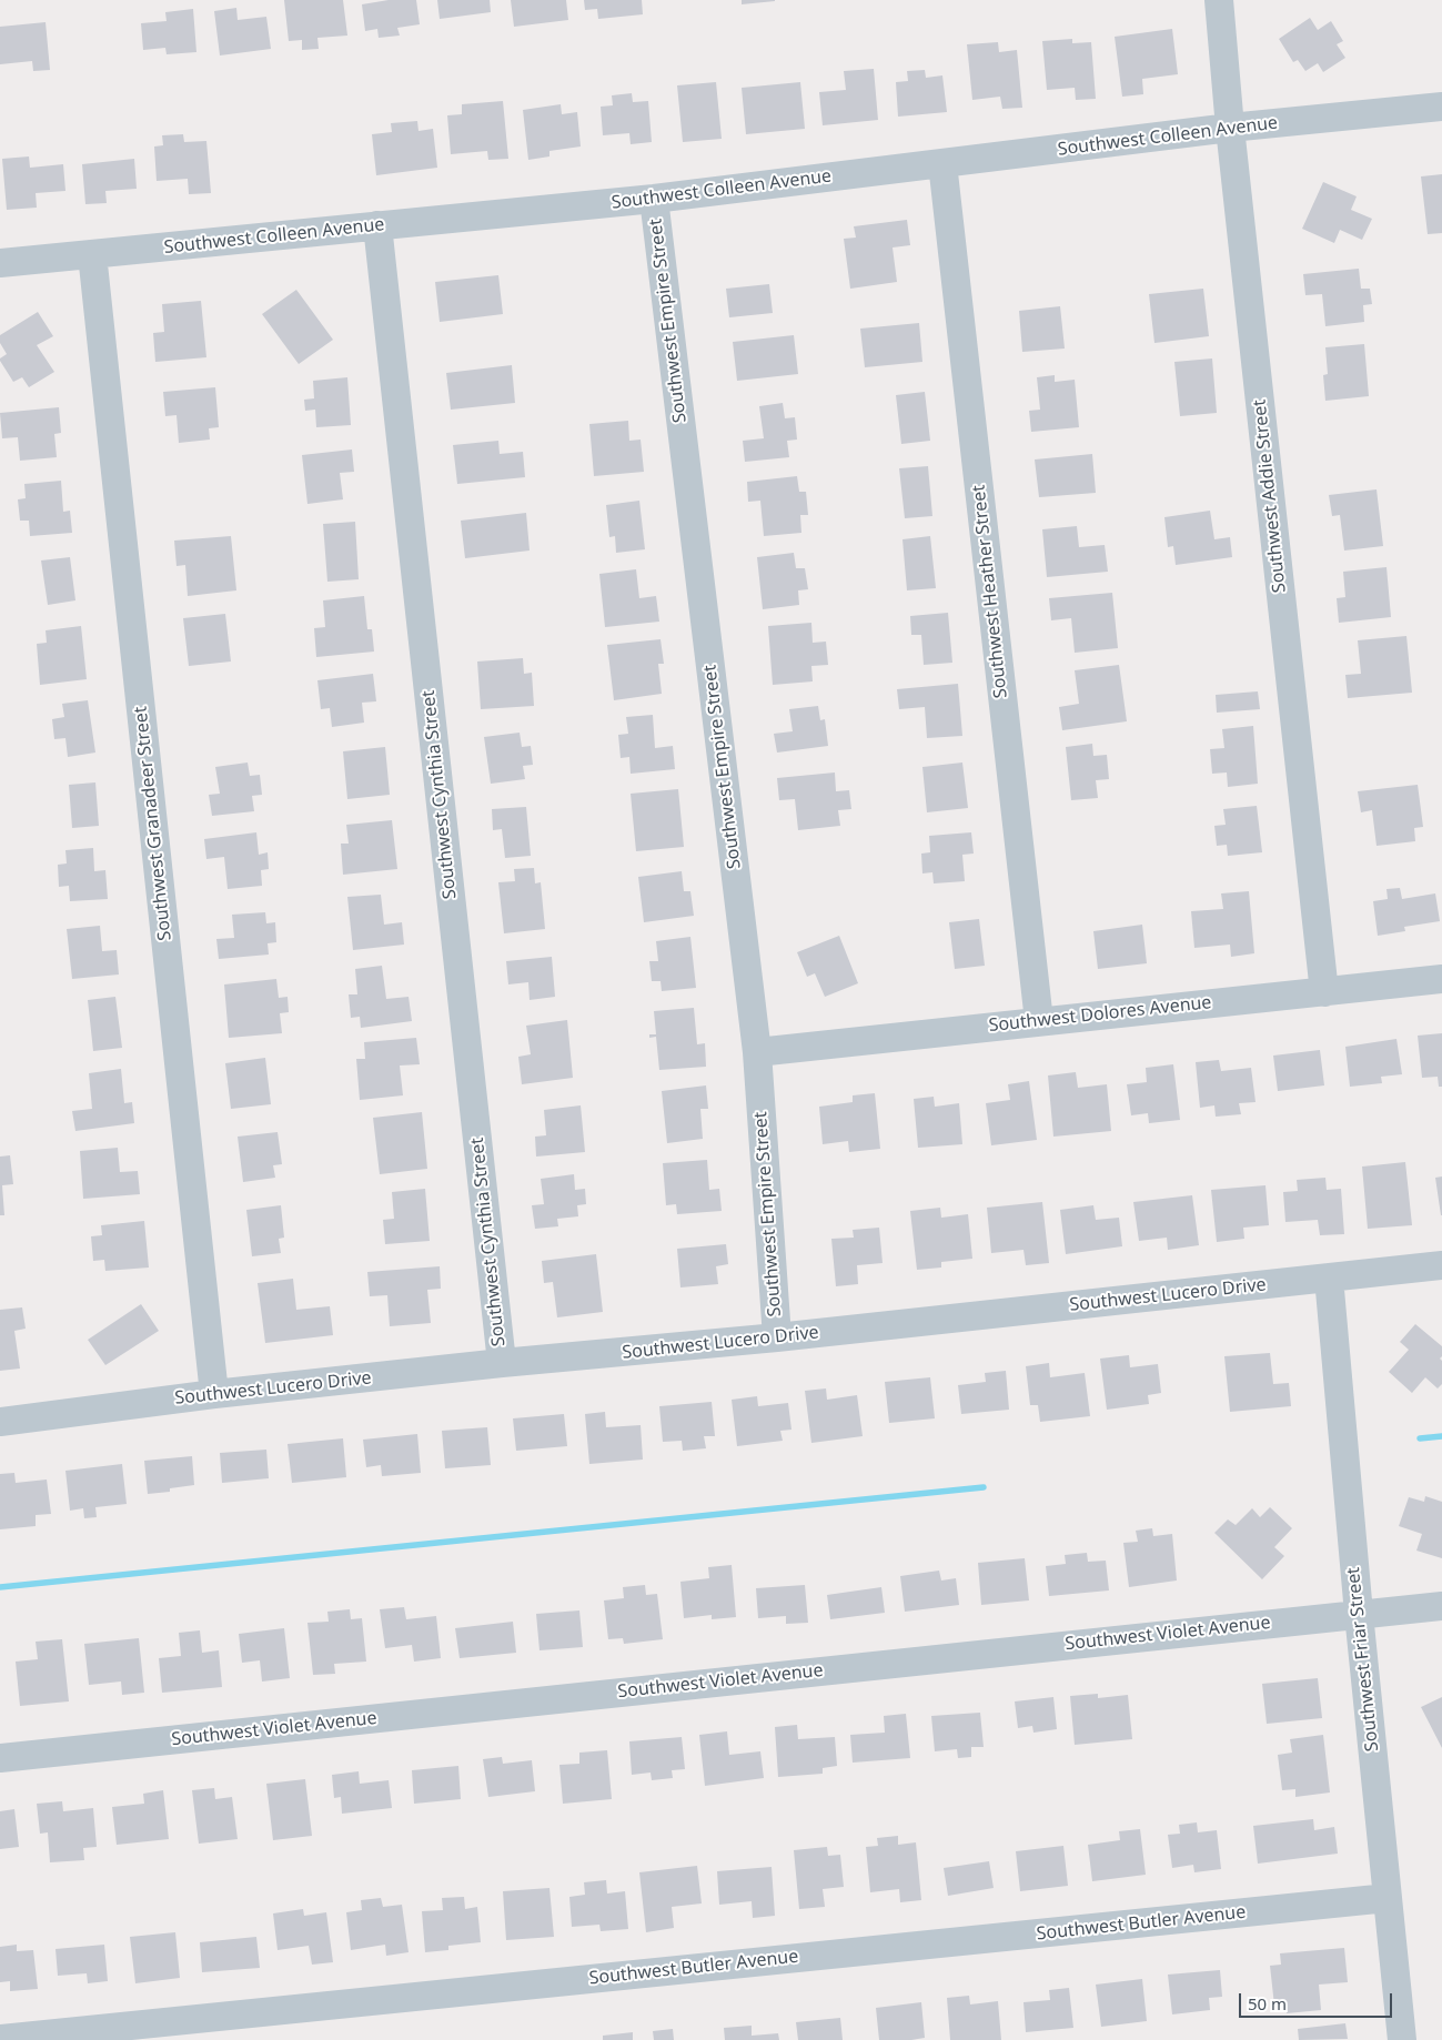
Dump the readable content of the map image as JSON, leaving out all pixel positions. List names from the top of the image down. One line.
{"streets":{"street":["Southwest Colleen Avenue","Southwest Empire Street","Southwest Addie Street","Southwest Heather Street","Southwest Cynthia Street","Southwest Granadeer Street","Southwest Dolores Avenue","Southwest Lucero Drive","Southwest Violet Avenue","Southwest Friar Street","Southwest Butler Avenue"]},"crossings":[["Southwest Colleen Avenue","Southwest Empire Street"],["Southwest Colleen Avenue","Southwest Addie Street"],["Southwest Colleen Avenue","Southwest Heather Street"],["Southwest Colleen Avenue","Southwest Cynthia Street"],["Southwest Colleen Avenue","Southwest Granadeer Street"],["Southwest Empire Street","Southwest Dolores Avenue"],["Southwest Empire Street","Southwest Lucero Drive"],["Southwest Addie Street","Southwest Dolores Avenue"],["Southwest Heather Street","Southwest Dolores Avenue"],["Southwest Cynthia Street","Southwest Lucero Drive"],["Southwest Granadeer Street","Southwest Lucero Drive"],["Southwest Lucero Drive","Southwest Friar Street"],["Southwest Violet Avenue","Southwest Friar Street"],["Southwest Friar Street","Southwest Butler Avenue"]],"scale_bar":"50 m"}
